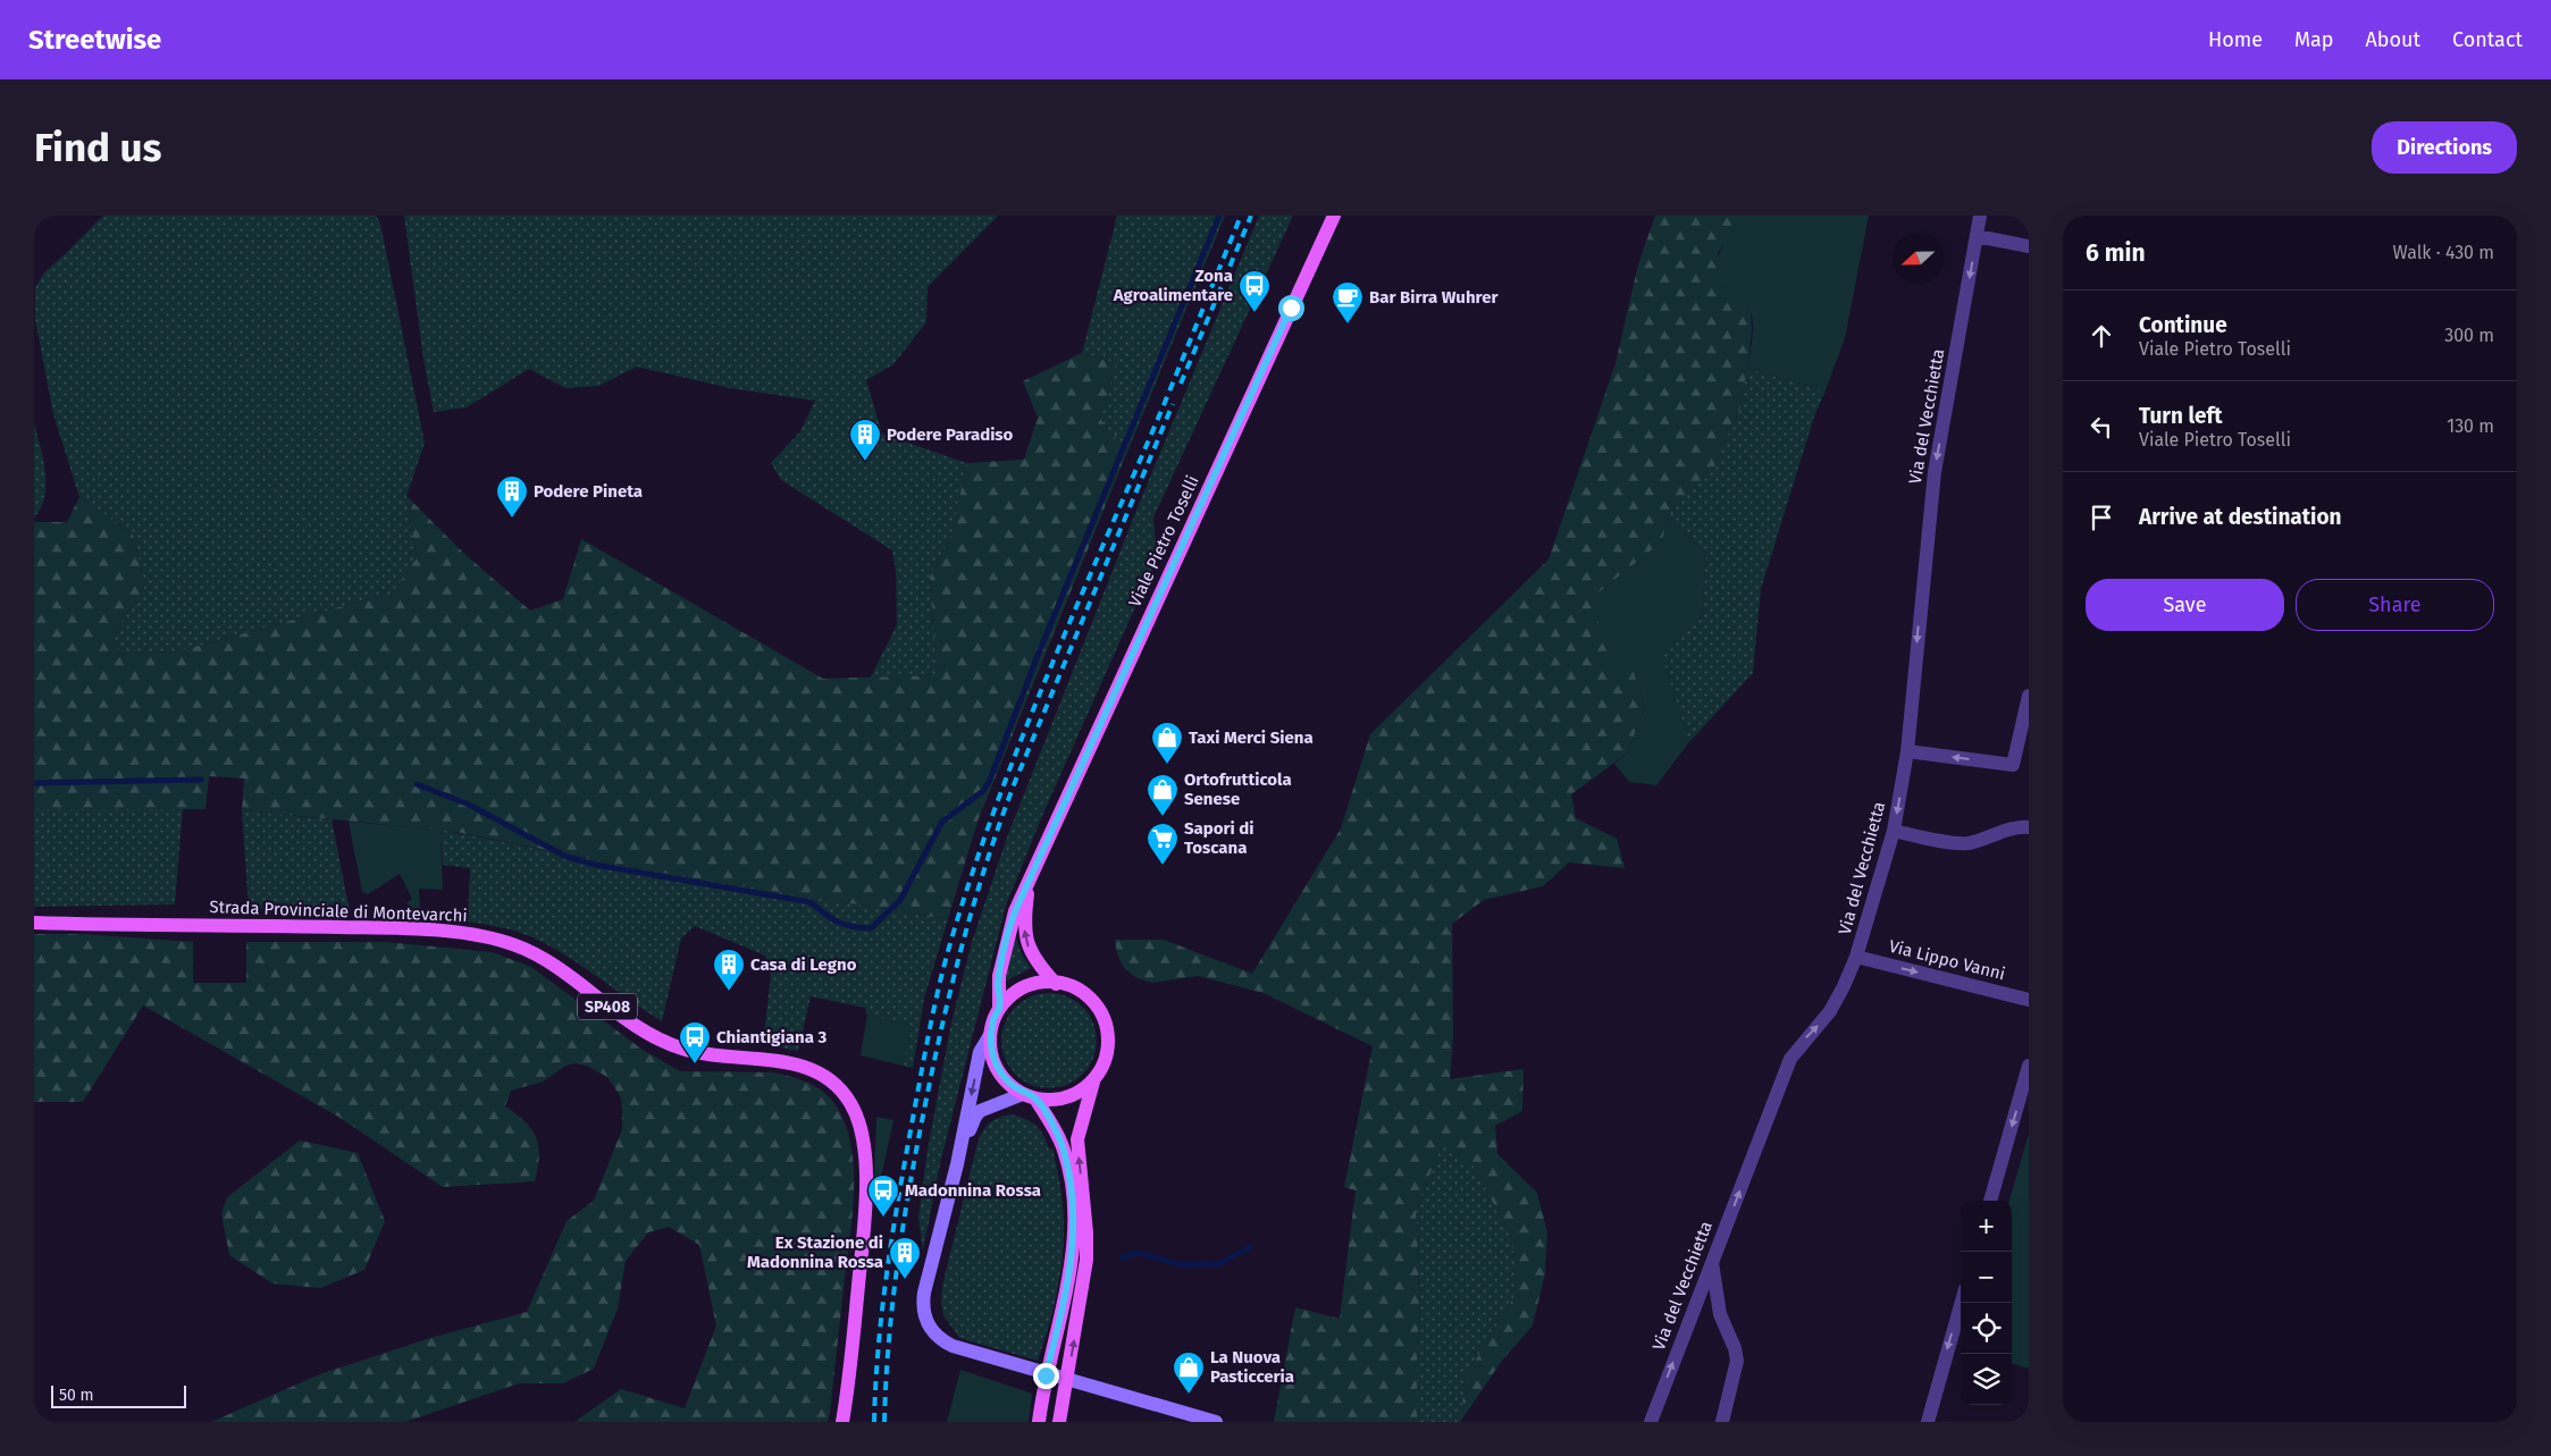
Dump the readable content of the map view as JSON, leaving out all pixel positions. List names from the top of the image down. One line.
{"streets":{"main road":["Viale Pietro Toselli","Strada Provinciale di Montevarchi","SP408"],"street":["Via del Vecchietta","Via Lippo Vanni"]},"crossings":[["Via del Vecchietta","Via Lippo Vanni"]],"one_way":["Via Lippo Vanni"],"places":{"bus stop":["Zona Agroalimentare","Chiantigiana 3","Madonnina Rossa"],"cafe":["Bar Birra Wuhrer"],"building":["Podere Paradiso","Podere Pineta","Casa di Legno","Ex Stazione di Madonnina Rossa"],"shop":["Taxi Merci Siena","Ortofrutticola Senese","La Nuova Pasticceria"],"supermarket":["Sapori di Toscana"]},"scale_bar":"50 m","north":"left","page":{"header":"Streetwise","nav":["Home","Map","About","Contact"],"buttons":["Directions",["Save","Share"]],"title":"Find us","heading":["6 min","Walk · 430 m"],"list":[["Continue","Viale Pietro Toselli","300 m"],["Turn left","Viale Pietro Toselli","130 m"],"Arrive at destination"],"map_buttons":["+","−"],"scale":"50 m"}}
